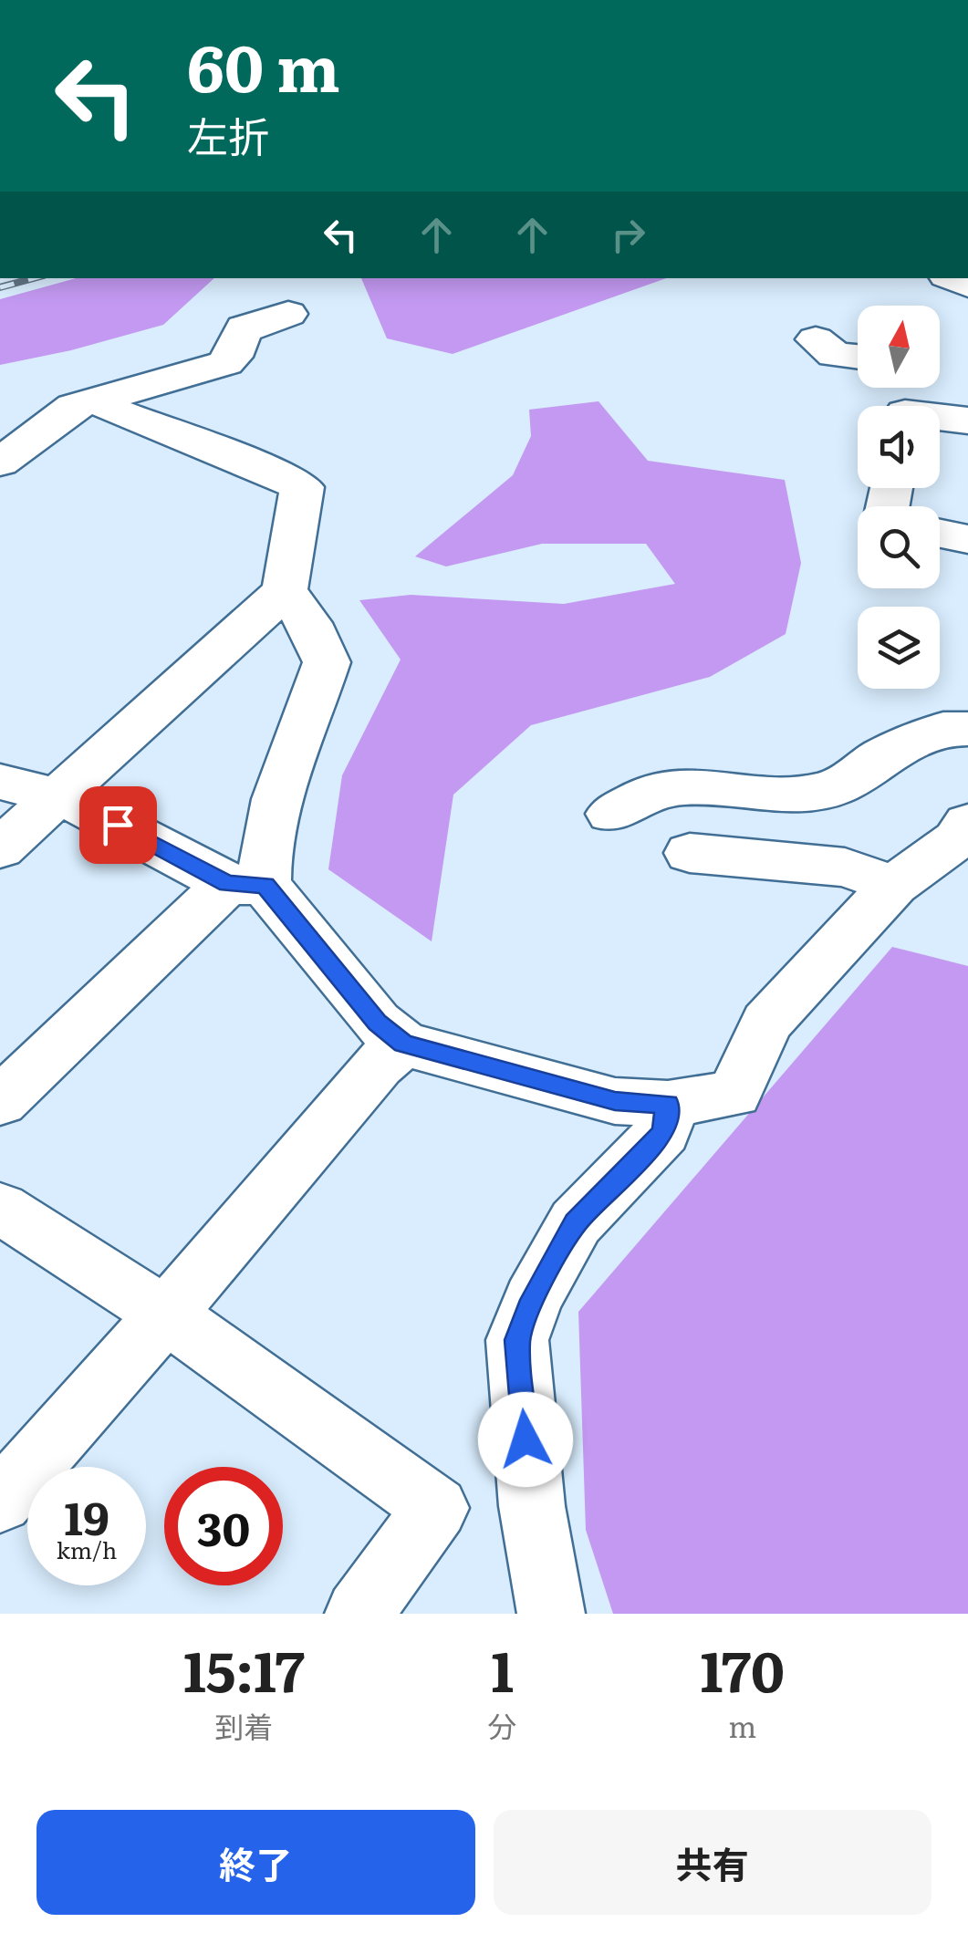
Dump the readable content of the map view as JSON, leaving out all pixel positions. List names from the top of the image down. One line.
{"north":"top","page":{"turn":["60 m","左折"],"speed":"19 km/h","limit":"30","eta":["15:17","到着","1","分","170","m"],"buttons":["終了","共有"]}}
